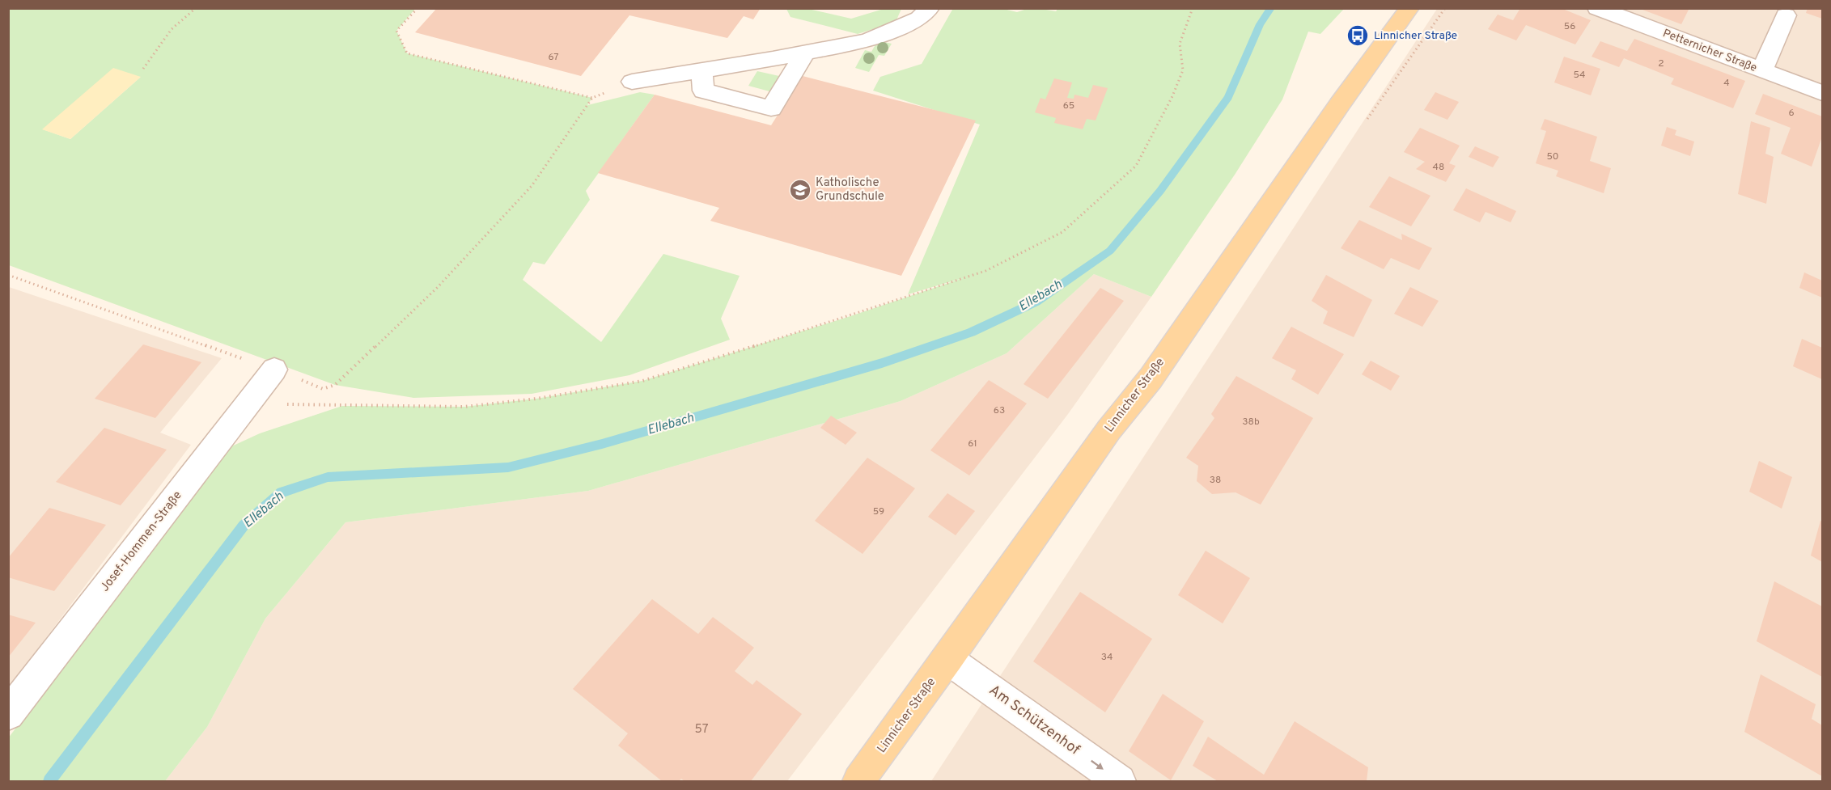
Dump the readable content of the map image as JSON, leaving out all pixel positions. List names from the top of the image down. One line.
{"streets":{"main road":["Linnicher Straße"],"street":["Petternicher Straße","Josef-Hommen-Straße","Am Schützenhof"]},"crossings":[["Linnicher Straße","Am Schützenhof"]],"one_way":["Am Schützenhof"],"water":["Ellebach"],"places":{"bus stop":["Linnicher Straße"],"school or university":["Katholische Grundschule"]},"house_numbers":["56","67","2","54","4","65","6","50","48","63","38b","61","38","59","34","57"]}
